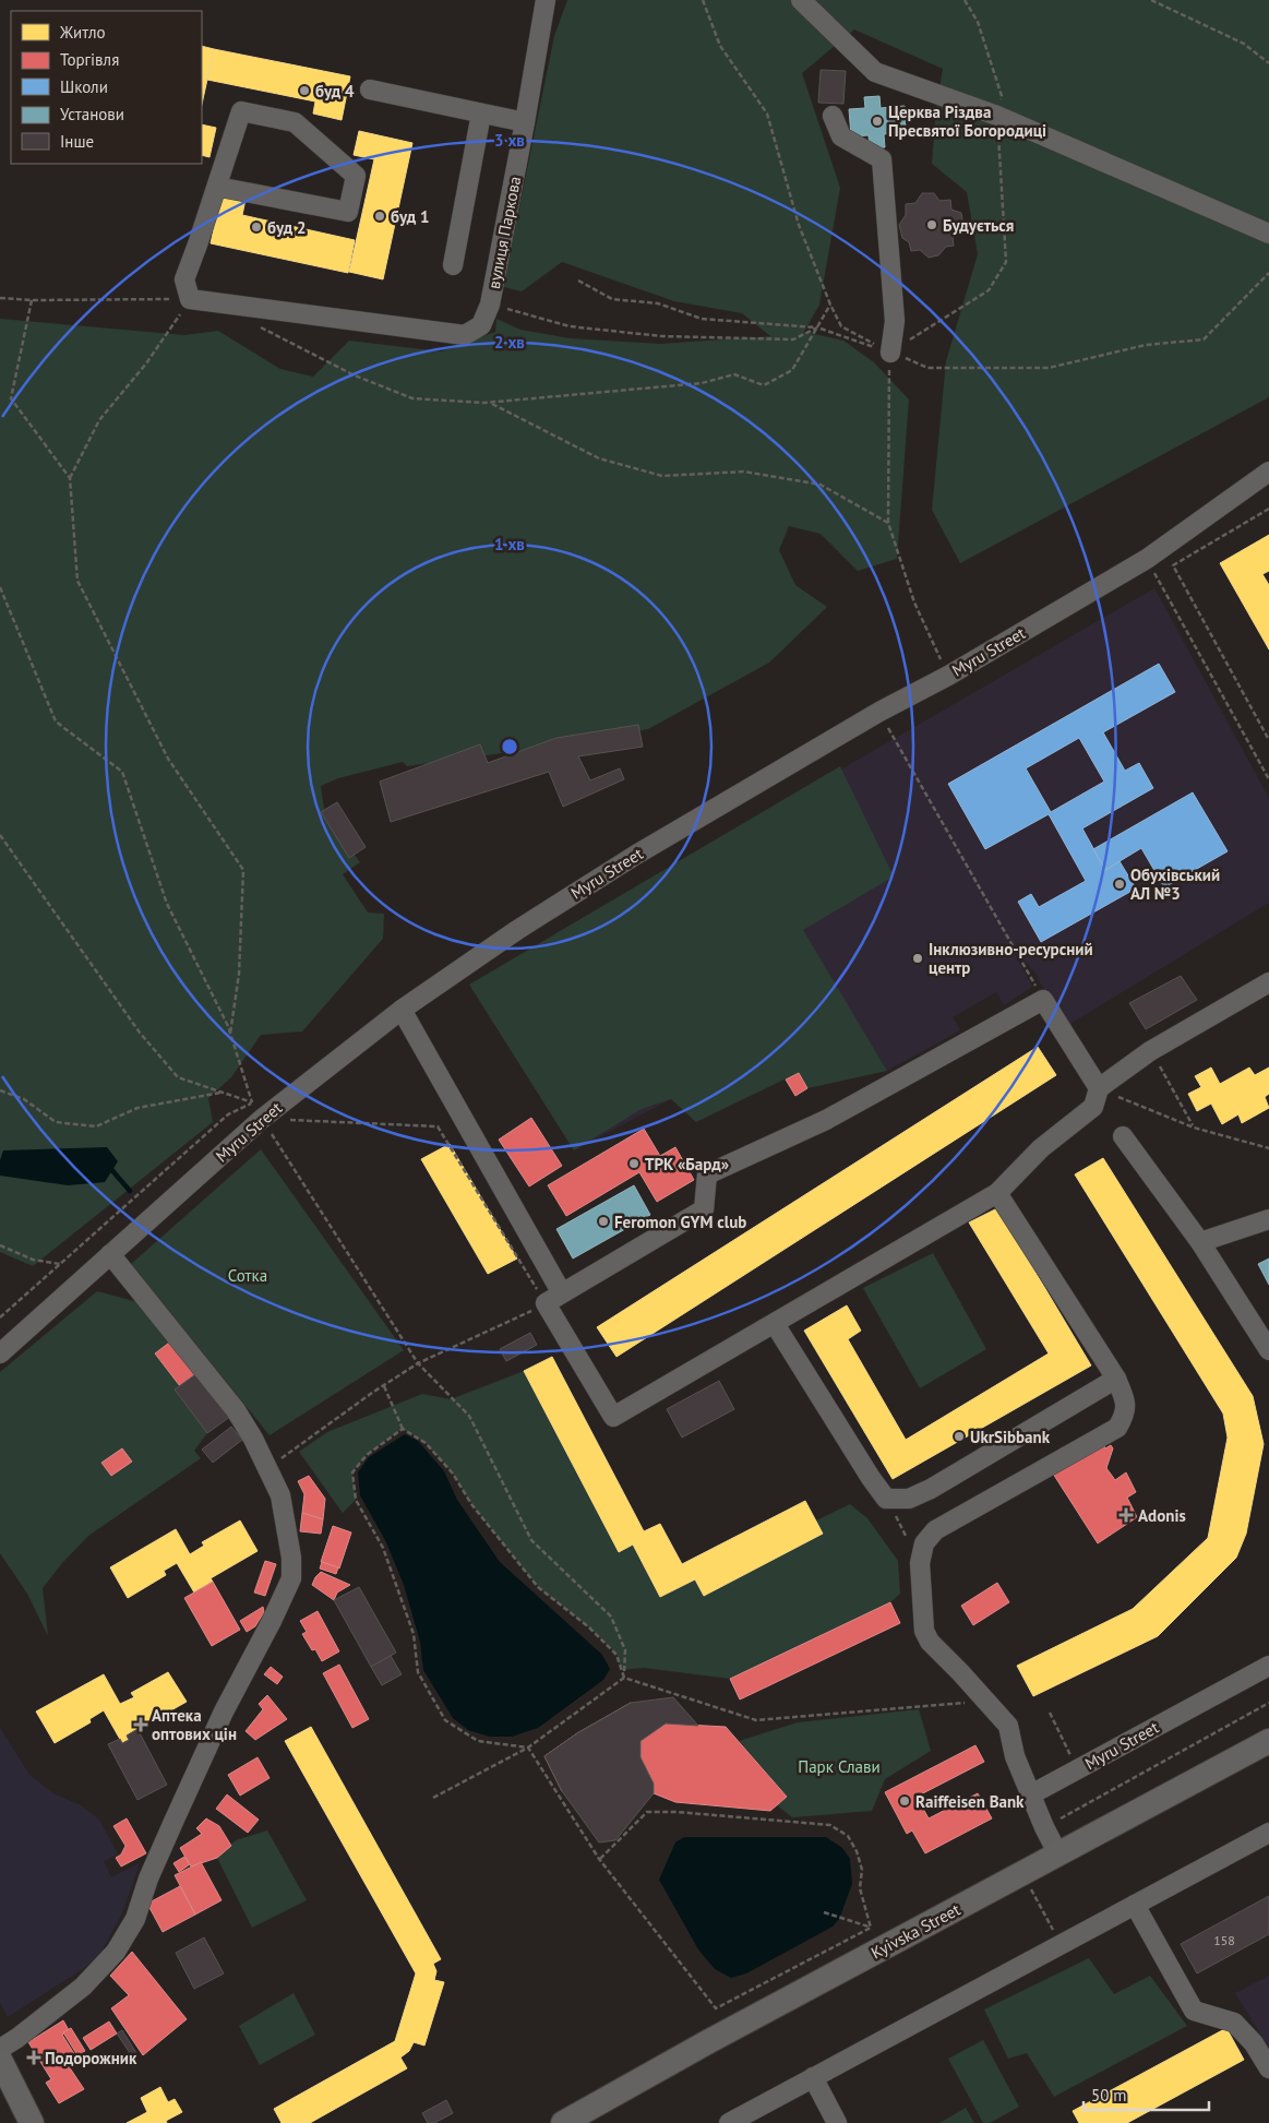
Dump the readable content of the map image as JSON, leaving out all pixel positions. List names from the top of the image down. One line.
{"streets":{"main road":["Kyivska Street"],"street":["вулиця Паркова","Myru Street"]},"parks":["Сотка","Парк Слави"],"places":{"other":["буд 4","Церква Різдва Пресвятої Богородиці","буд 1","Будується","буд 2","Обухівський АЛ №3","Інклюзивно-ресурсний центр","ТРК «Бард»","Feromon GYM club","UkrSibbank","Raiffeisen Bank"],"health":["Adonis","Аптека оптових цін","Подорожник"]},"house_numbers":["158"],"legend":["Житло","Торгівля","Школи","Установи","Інше"],"scale_bar":"50 m","rings":["3 хв","2 хв","1 хв"]}
